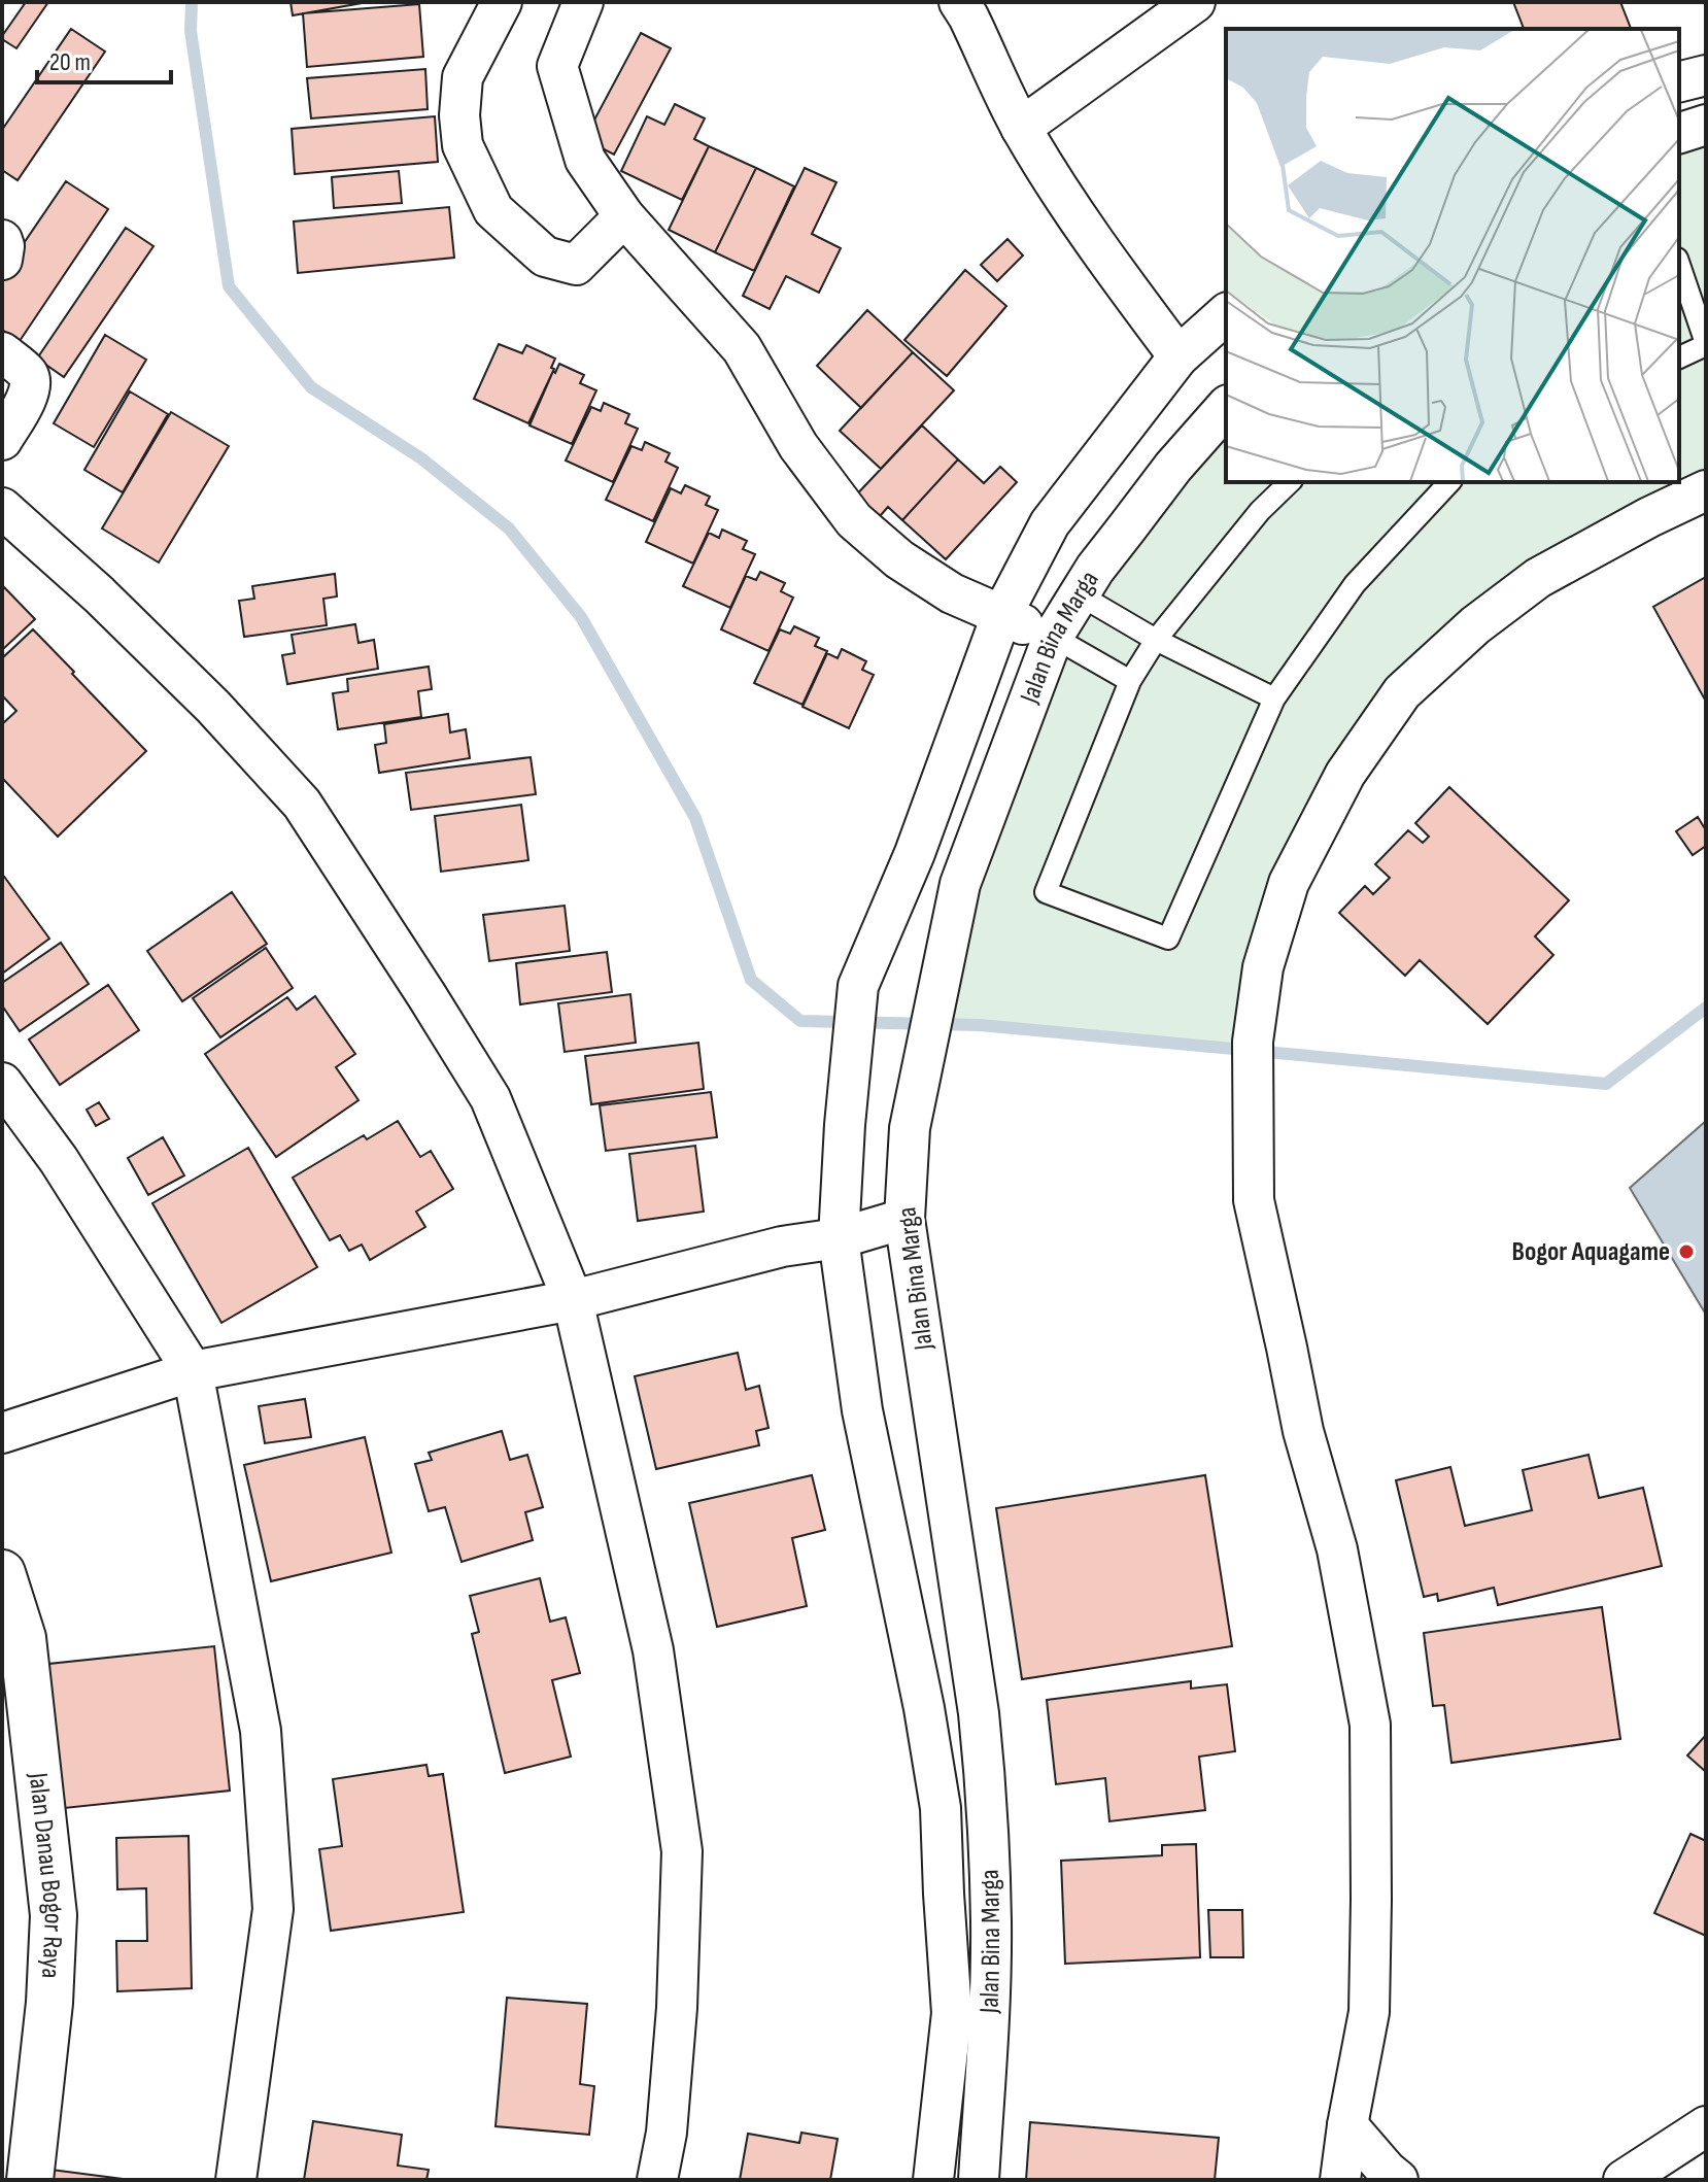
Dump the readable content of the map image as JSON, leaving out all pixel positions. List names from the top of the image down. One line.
{"streets":{"street":["Jalan Bina Marga","Jalan Danau Bogor Raya"]},"places":["Bogor Aquagame"],"scale_bar":"20 m"}
